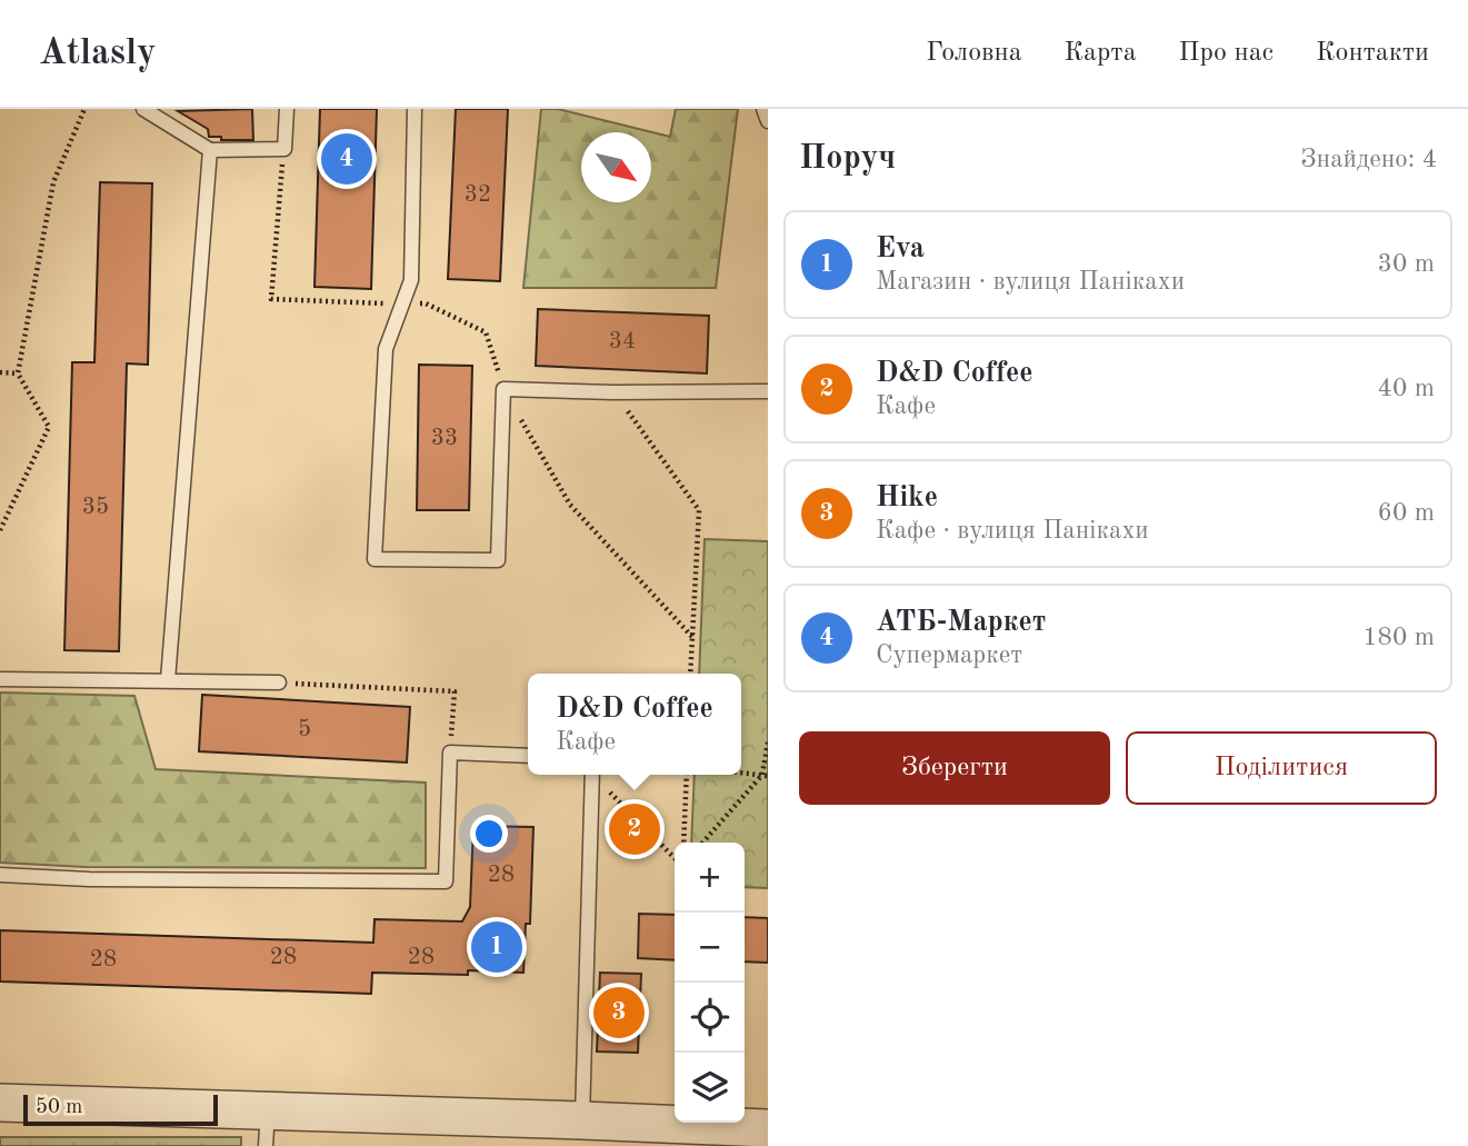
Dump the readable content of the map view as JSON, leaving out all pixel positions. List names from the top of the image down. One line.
{"house_numbers":["32","34","33","35","5","28","28","28","28"],"scale_bar":"50 m","north":"bottom right","page":{"header":"Atlasly","nav":["Головна","Карта","Про нас","Контакти"],"heading":["Поруч","Знайдено: 4"],"pins":["4","2","1","3"],"list":[{"mark":"1","name":"Eva","note":"Магазин · вулиця Панікахи","value":"30 m"},{"mark":"2","name":"D&D Coffee","note":"Кафе","value":"40 m"},{"mark":"3","name":"Hike","note":"Кафе · вулиця Панікахи","value":"60 m"},{"mark":"4","name":"АТБ-Маркет","note":"Супермаркет","value":"180 m"}],"popup":["D&D Coffee","Кафе"],"buttons":["Зберегти","Поділитися"],"map_buttons":["+","−"],"scale":"50 m"}}
